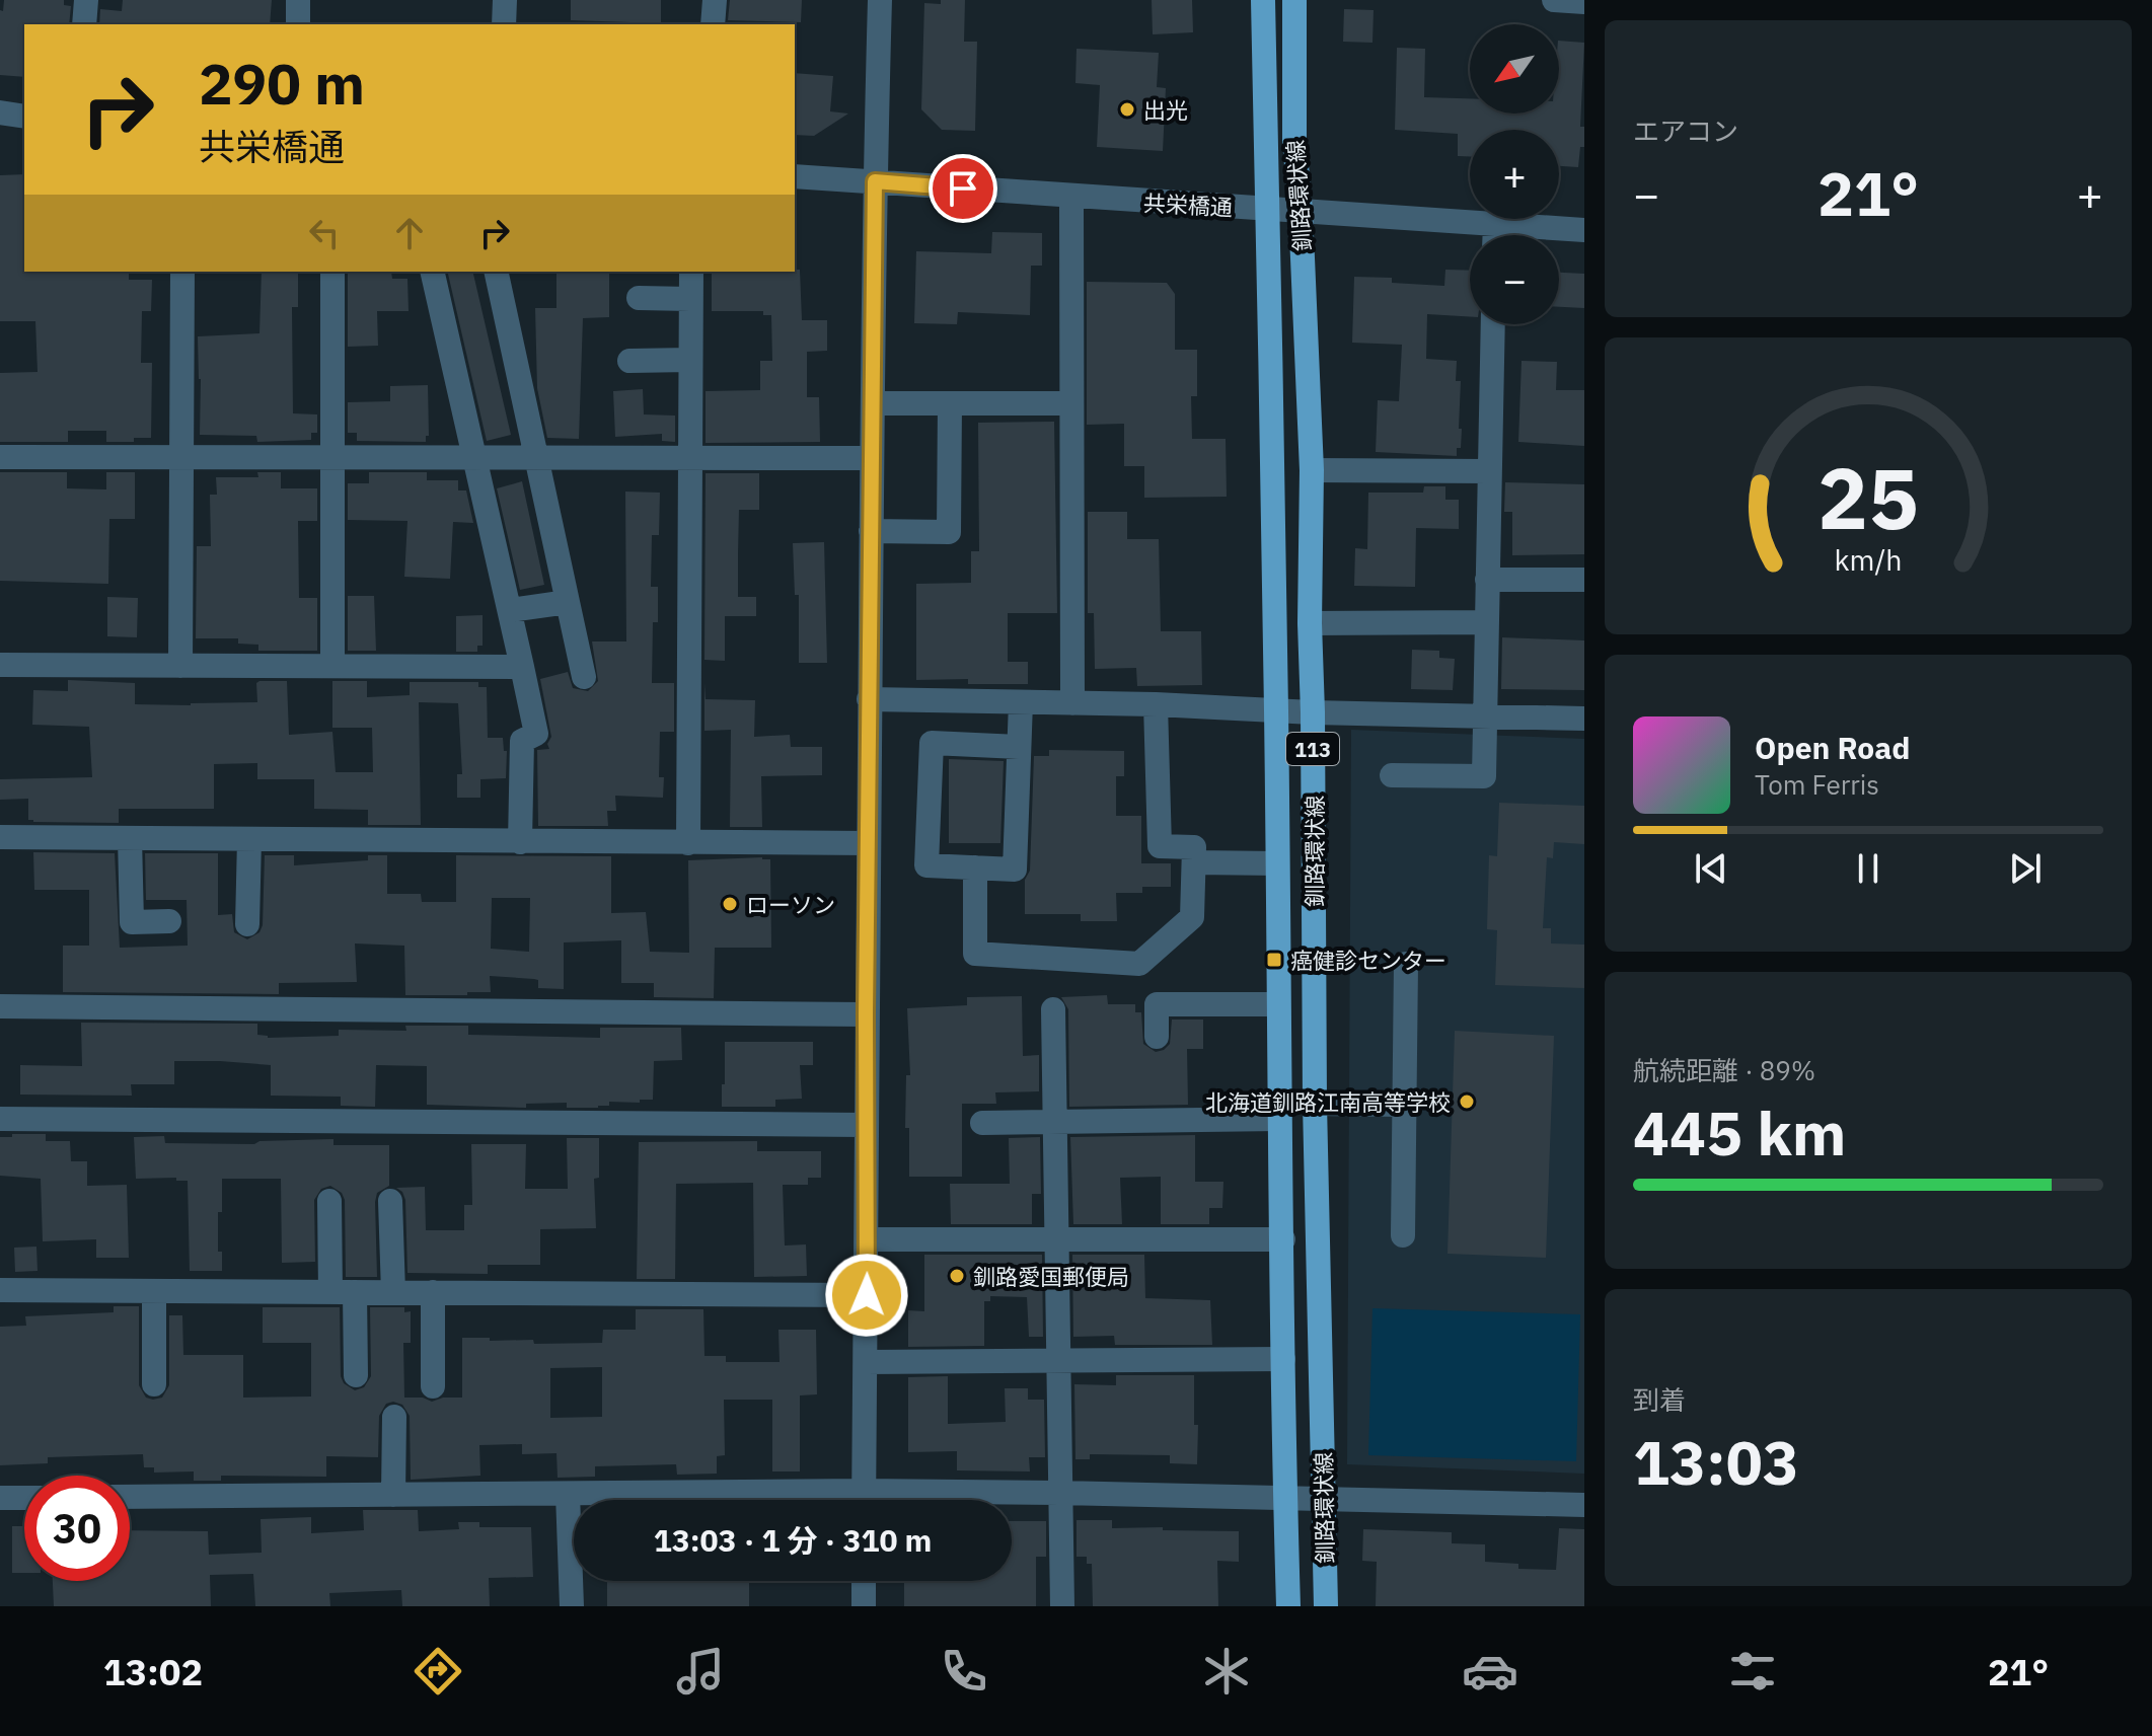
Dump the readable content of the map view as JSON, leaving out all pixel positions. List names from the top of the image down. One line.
{"streets":{"main road":["釧路環状線","113"],"street":["共栄橋通"]},"crossings":[["釧路環状線","共栄橋通"]],"places":{"other":["出光","ローソン","北海道釧路江南高等学校","釧路愛国郵便局"],"transit":["癌健診センター"]},"north":"bottom left","page":{"tile":["エアコン",["航続距離 · 89%","445 km"],["到着","13:03"]],"map_buttons":["+","−"],"turn":["290 m","共栄橋通"],"heat":["−","21°","+"],"song":["Open Road","Tom Ferris"],"limit":"30","trip":"13:03 · 1 分 · 310 m","tabs":["13:02","21°"],"gauge":["25","km/h"]}}
